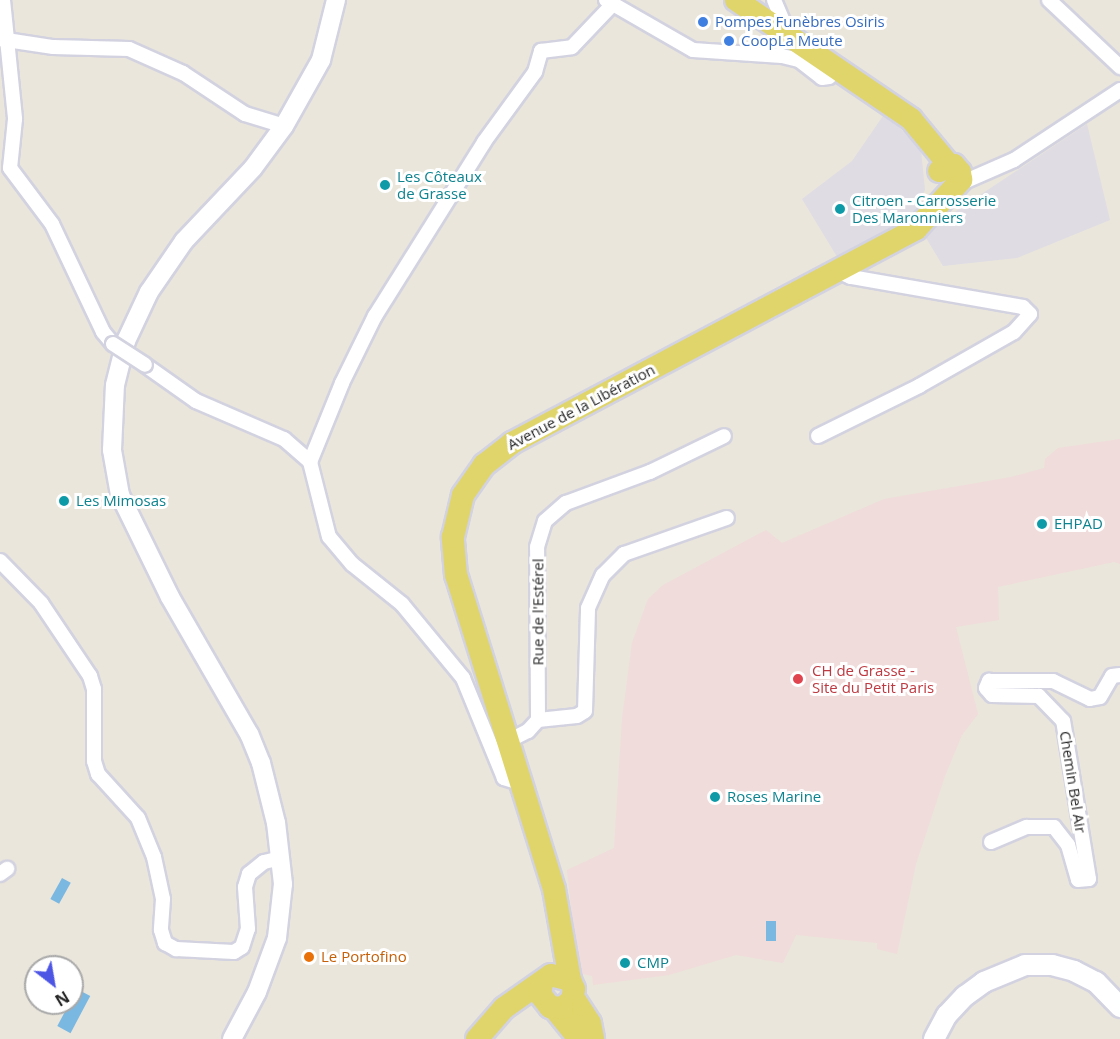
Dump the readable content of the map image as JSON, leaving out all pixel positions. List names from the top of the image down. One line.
{"streets":{"main road":["Avenue de la Libération"],"street":["Rue de l'Estérel","Chemin Bel Air"]},"places":["Pompes Funèbres Osiris","CoopLa Meute","Les Côteaux de Grasse","Citroen - Carrosserie Des Maronniers","Les Mimosas","EHPAD","CH de Grasse - Site du Petit Paris","Roses Marine","Le Portofino","CMP"],"north":"bottom right"}
